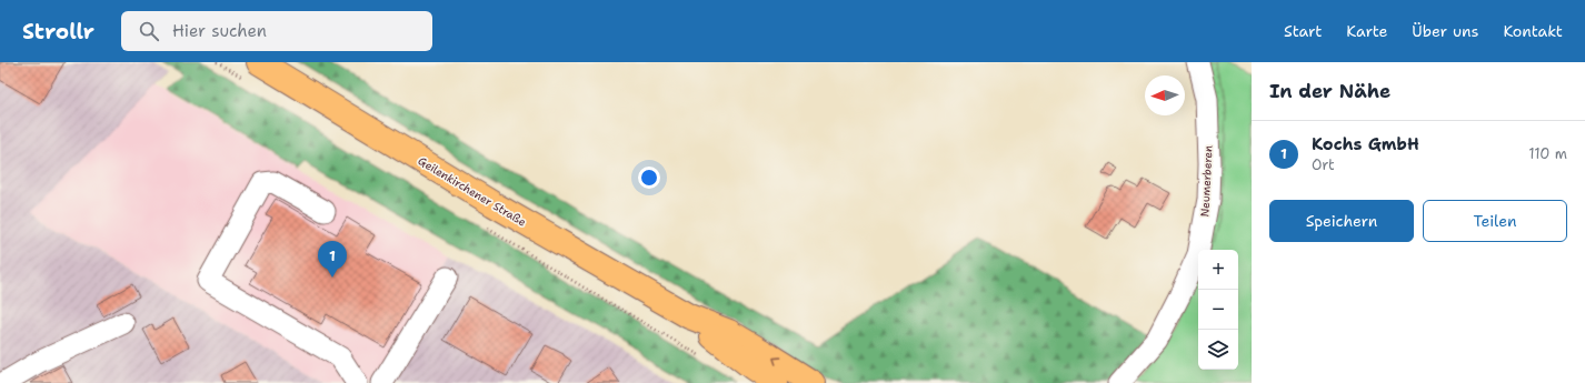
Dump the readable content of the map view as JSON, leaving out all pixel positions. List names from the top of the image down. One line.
{"streets":{"main road":["Geilenkirchener Straße"],"lane":["Neumerberen"]},"north":"left","page":{"header":"Strollr","search":"Hier suchen","nav":["Start","Karte","Über uns","Kontakt"],"heading":"In der Nähe","list":[{"mark":"1","name":"Kochs GmbH","note":"Ort","value":"110 m"}],"buttons":["Speichern","Teilen"],"pins":"1","map_buttons":["+","−"]}}
